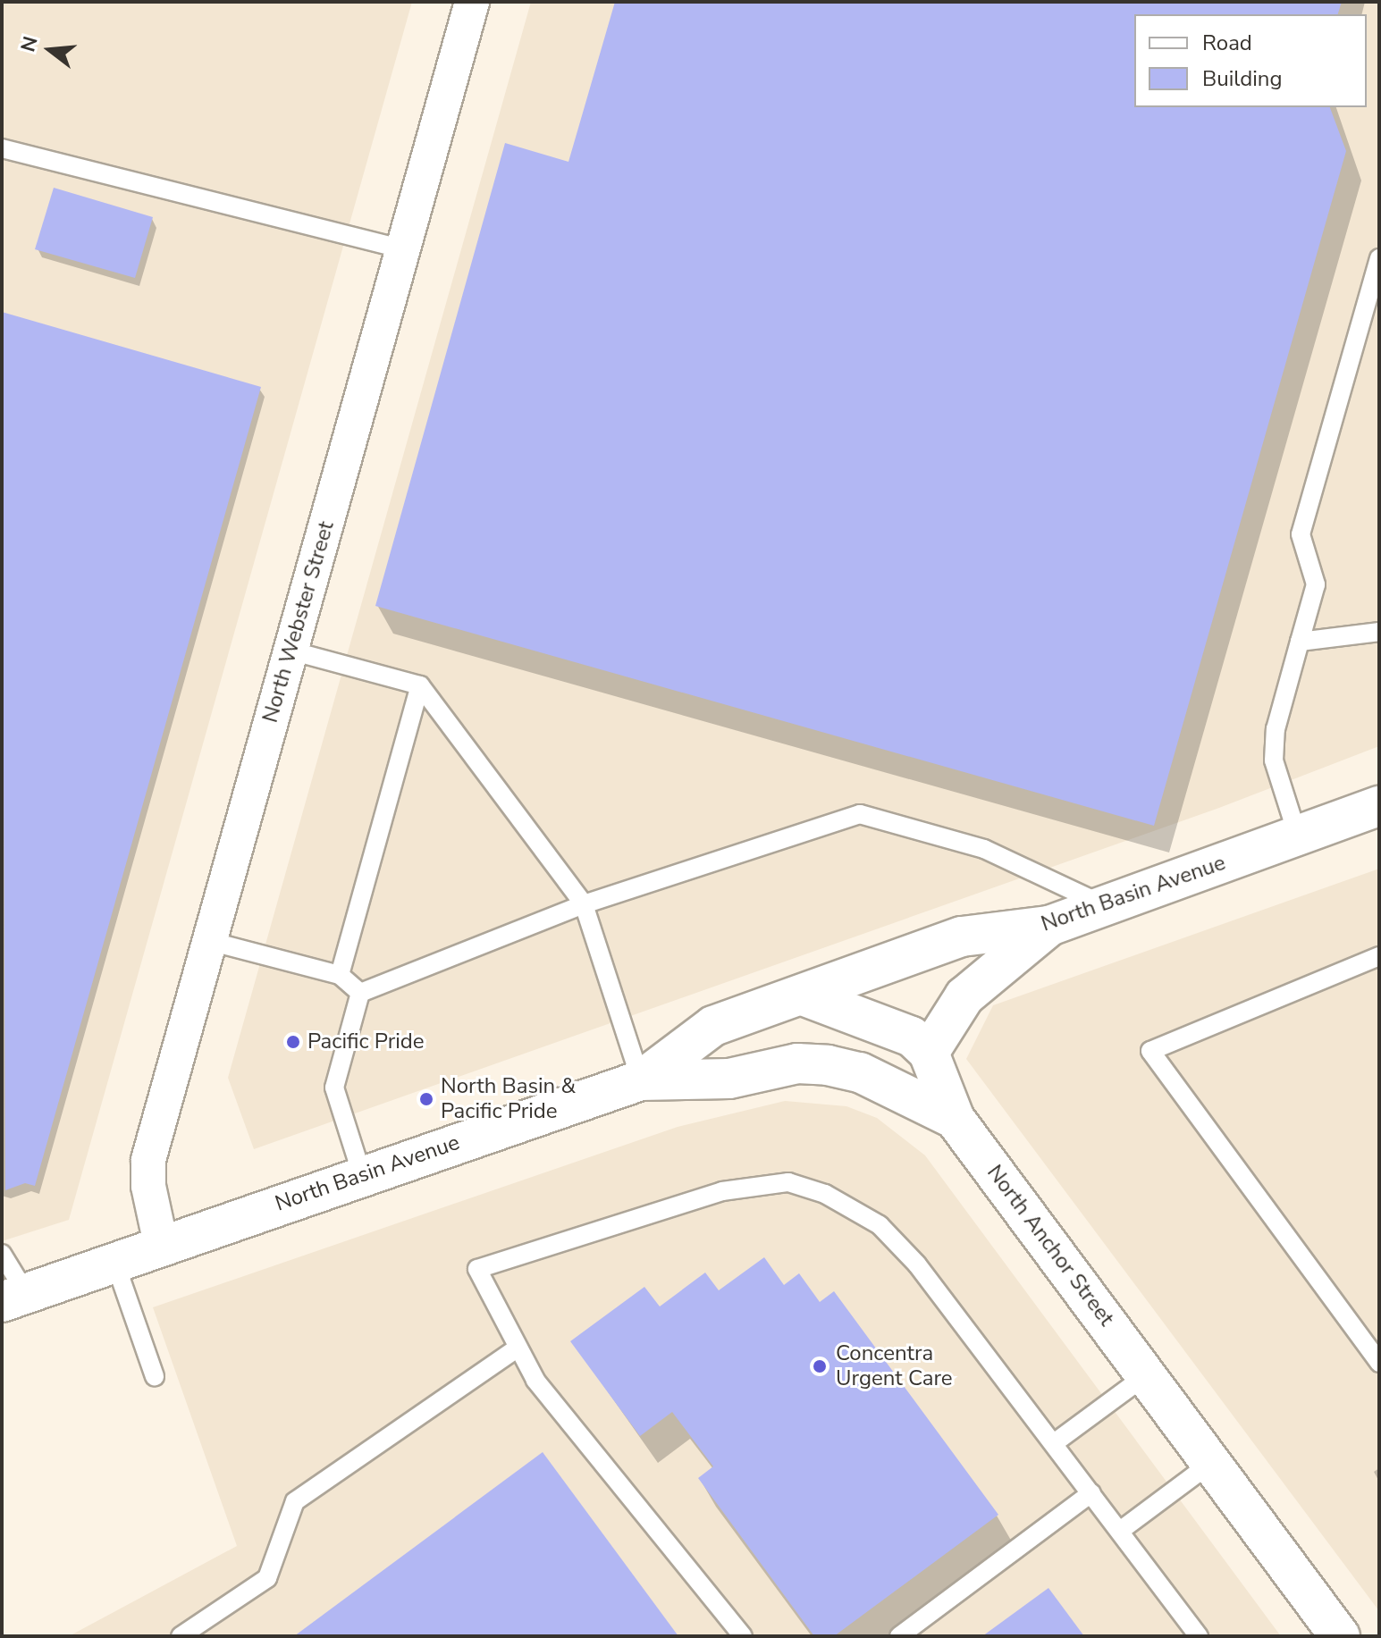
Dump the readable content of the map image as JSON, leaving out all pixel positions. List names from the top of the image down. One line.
{"streets":{"main road":["North Basin Avenue","North Anchor Street"],"street":["North Webster Street"]},"crossings":[["North Webster Street","North Basin Avenue"],["North Basin Avenue","North Anchor Street"]],"places":["Pacific Pride","North Basin & Pacific Pride","Concentra Urgent Care"],"legend":["Road","Building"],"north":"left"}
